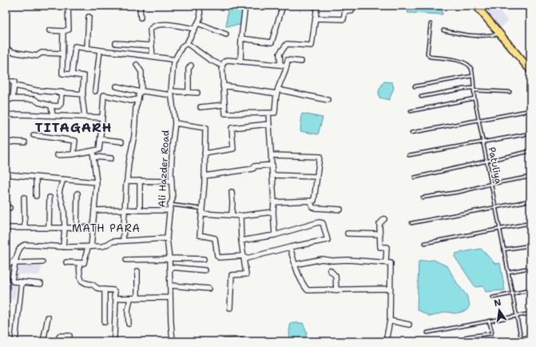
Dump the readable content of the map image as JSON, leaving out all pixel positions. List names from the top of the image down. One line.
{"streets":{"street":["Ali Hazder Road"],"lane":["Patuliya"]},"districts":["TITAGARH","MATH PARA"],"north":"top"}
